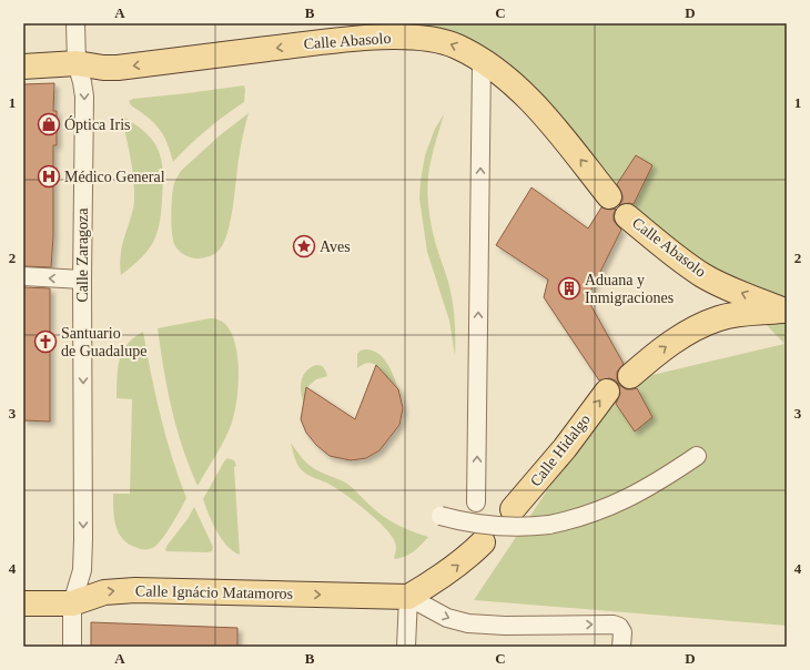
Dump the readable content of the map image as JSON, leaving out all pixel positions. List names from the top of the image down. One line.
{"streets":{"main road":["Calle Abasolo","Calle Hidalgo","Calle Ignácio Matamoros"],"street":["Calle Zaragoza"]},"crossings":[["Calle Abasolo","Calle Zaragoza"],["Calle Zaragoza","Calle Ignácio Matamoros"]],"one_way":["Calle Abasolo","Calle Zaragoza","Calle Hidalgo","Calle Ignácio Matamoros"],"places":{"shop":["Óptica Iris"],"hospital":["Médico General"],"place":["Aves"],"building":["Aduana y Inmigraciones"],"church":["Santuario de Guadalupe"]},"grid":{"columns":["A","B","C","D"],"rows":["1","2","3","4"]}}
